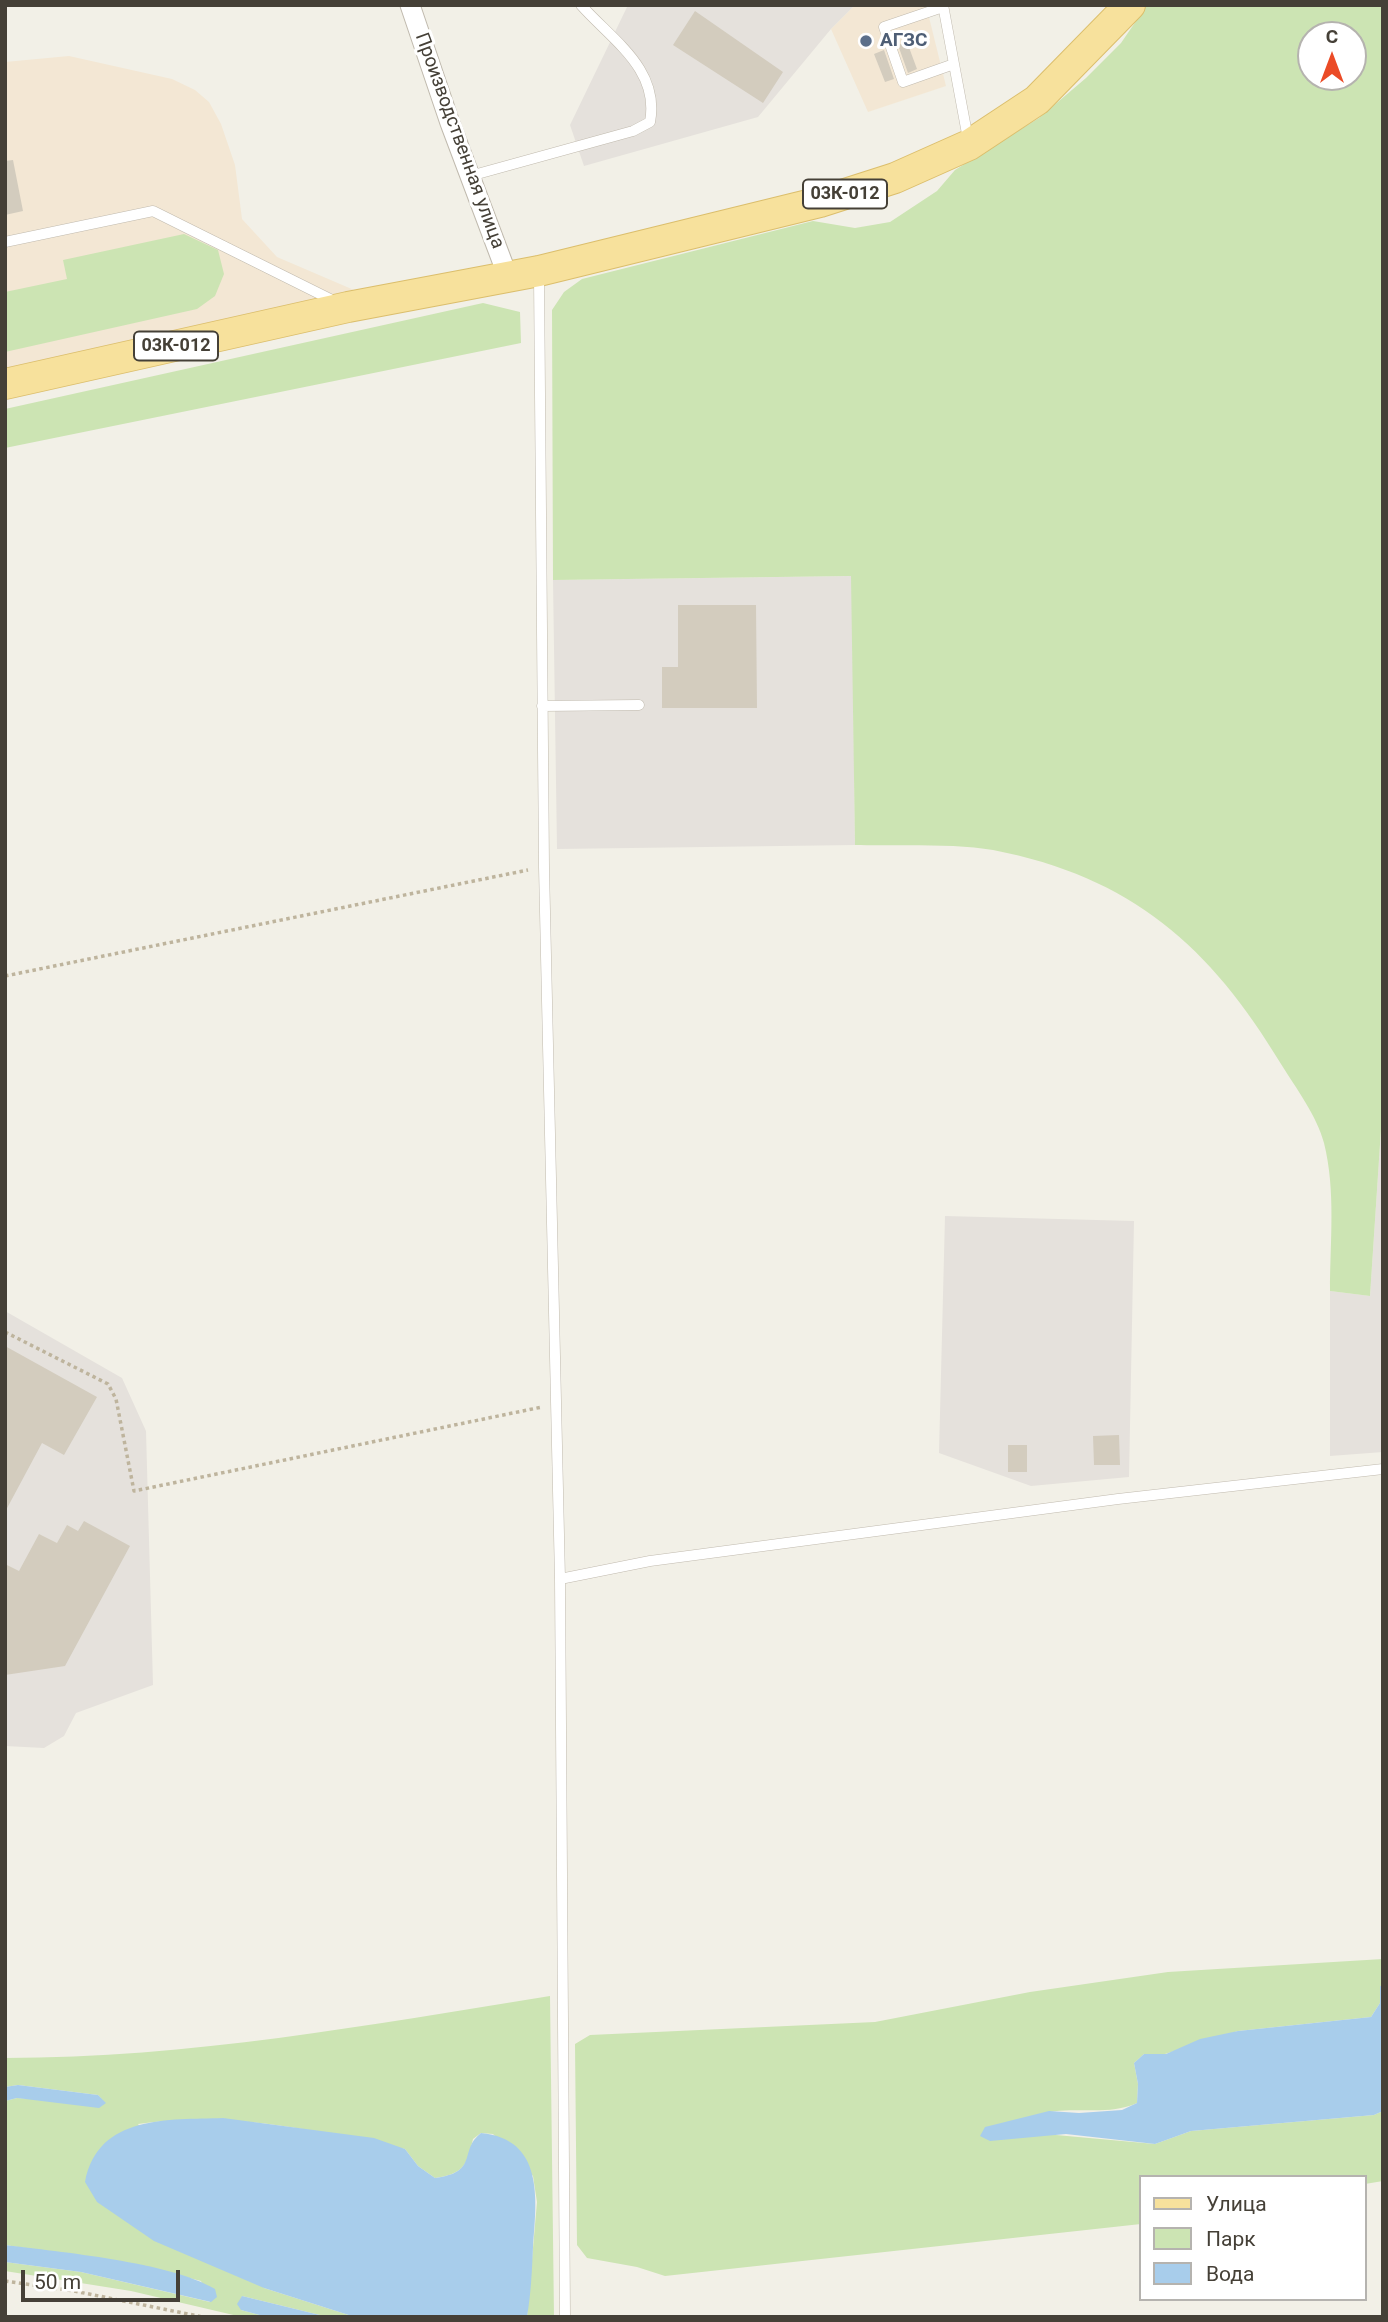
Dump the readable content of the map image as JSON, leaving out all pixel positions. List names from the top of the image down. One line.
{"streets":{"main road":["03К-012"],"street":["Производственная улица"]},"crossings":[["Производственная улица","03К-012"]],"places":["АГЗС"],"legend":["Улица","Парк","Вода"],"scale_bar":"50 m","north":"top"}
